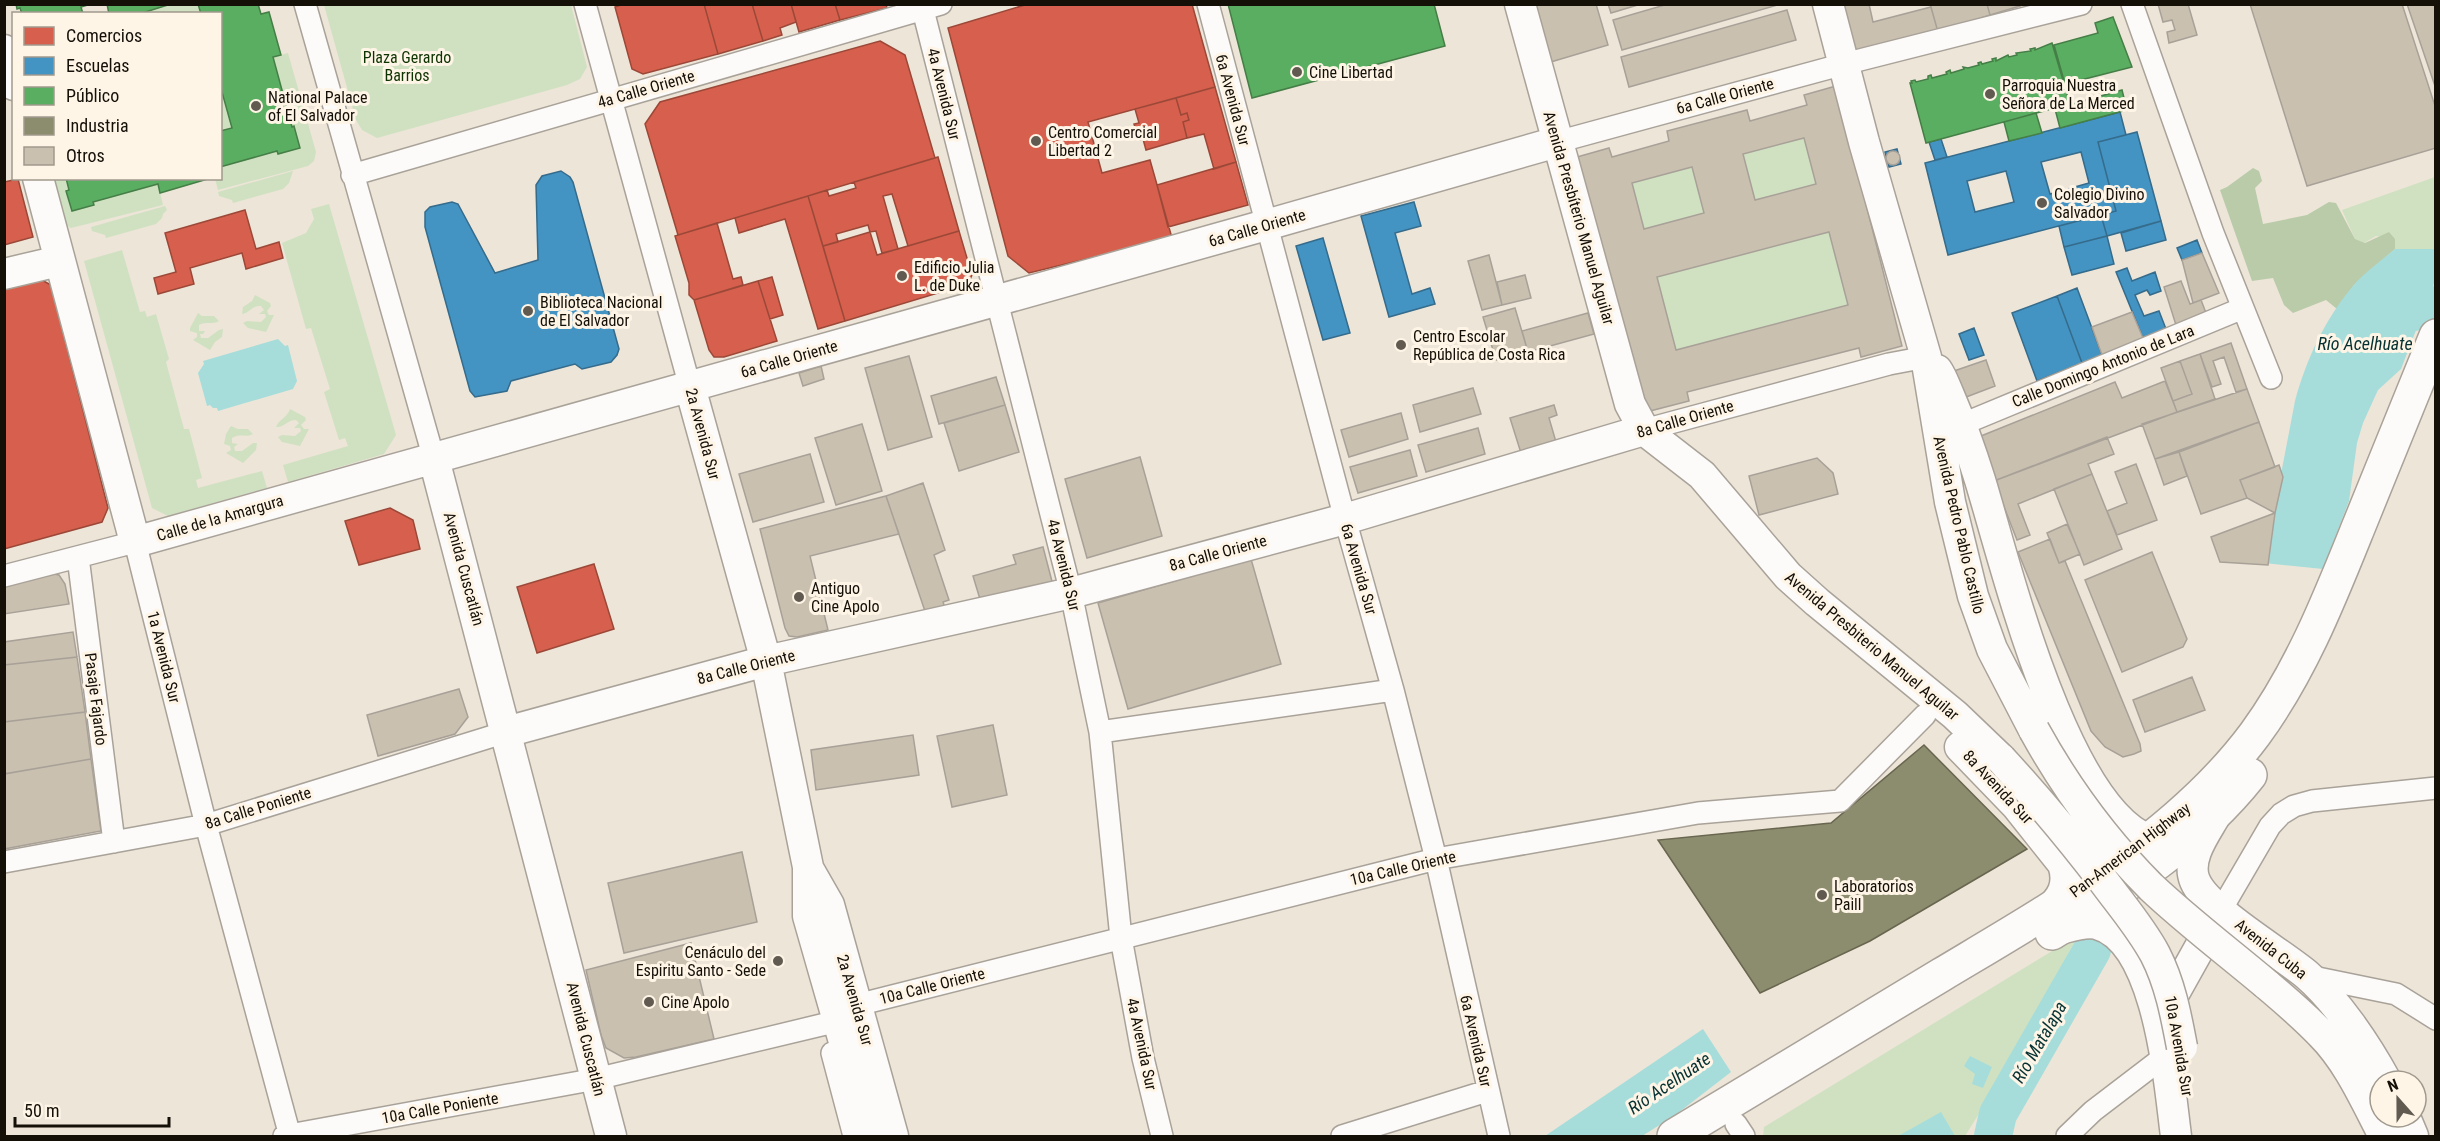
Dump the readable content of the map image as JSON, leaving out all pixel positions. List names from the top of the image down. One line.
{"streets":{"highway":["Pan-American Highway"],"main road":["6a Calle Oriente","Avenida Presbíterio Manuel Aguilar","8a Calle Oriente","2a Avenida Sur","Calle de la Amargura","Avenida Pedro Pablo Castillo","Avenida Cuscatlán","Avenida Presbiterio Manuel Aguilar","1a Avenida Sur","8a Avenida Sur","Avenida Cuba","10a Avenida Sur"],"street":["4a Calle Oriente","4a Avenida Sur","6a Avenida Sur","Calle Domingo Antonio de Lara","Pasaje Fajardo","8a Calle Poniente","10a Calle Oriente","10a Calle Poniente"]},"crossings":[["4a Calle Oriente","4a Avenida Sur"],["4a Calle Oriente","2a Avenida Sur"],["4a Calle Oriente","Avenida Cuscatlán"],["4a Avenida Sur","6a Calle Oriente"],["4a Avenida Sur","8a Calle Oriente"],["4a Avenida Sur","10a Calle Oriente"],["6a Calle Oriente","6a Avenida Sur"],["6a Calle Oriente","Avenida Presbíterio Manuel Aguilar"],["6a Calle Oriente","2a Avenida Sur"],["6a Calle Oriente","Calle de la Amargura"],["6a Calle Oriente","Avenida Pedro Pablo Castillo"],["6a Calle Oriente","Avenida Cuscatlán"],["6a Avenida Sur","8a Calle Oriente"],["6a Avenida Sur","10a Calle Oriente"],["Avenida Presbíterio Manuel Aguilar","8a Calle Oriente"],["Avenida Presbíterio Manuel Aguilar","Avenida Presbiterio Manuel Aguilar"],["Avenida Presbíterio Manuel Aguilar","8a Avenida Sur"],["Calle Domingo Antonio de Lara","Avenida Pedro Pablo Castillo"],["8a Calle Oriente","2a Avenida Sur"],["8a Calle Oriente","Avenida Pedro Pablo Castillo"],["8a Calle Oriente","Avenida Cuscatlán"],["8a Calle Oriente","Avenida Presbiterio Manuel Aguilar"],["8a Calle Oriente","8a Avenida Sur"],["8a Calle Oriente","8a Calle Poniente"],["2a Avenida Sur","10a Calle Oriente"],["Calle de la Amargura","Avenida Cuscatlán"],["Calle de la Amargura","1a Avenida Sur"],["Calle de la Amargura","Pasaje Fajardo"],["Avenida Pedro Pablo Castillo","Pan-American Highway"],["Avenida Pedro Pablo Castillo","Avenida Cuba"],["Avenida Cuscatlán","8a Calle Poniente"],["Avenida Cuscatlán","10a Calle Oriente"],["Avenida Cuscatlán","10a Calle Poniente"],["Avenida Presbiterio Manuel Aguilar","8a Avenida Sur"],["Avenida Presbiterio Manuel Aguilar","10a Avenida Sur"],["1a Avenida Sur","8a Calle Poniente"],["1a Avenida Sur","10a Calle Poniente"],["Pasaje Fajardo","8a Calle Poniente"],["8a Avenida Sur","Pan-American Highway"],["8a Avenida Sur","10a Calle Oriente"],["8a Avenida Sur","10a Avenida Sur"],["Pan-American Highway","Avenida Cuba"],["Pan-American Highway","10a Avenida Sur"],["10a Calle Oriente","10a Calle Poniente"]],"water":["Río Acelhuate","Río Matalapa"],"parks":["Plaza Gerardo Barrios"],"places":["Cine Libertad","Parroquia Nuestra Señora de La Merced","National Palace of El Salvador","Centro Comercial Libertad 2","Colegio Divino Salvador","Edificio Julia L. de Duke","Biblioteca Nacional de El Salvador","Centro Escolar República de Costa Rica","Antiguo Cine Apolo","Laboratorios Paill","Cenáculo del Espiritu Santo - Sede","Cine Apolo"],"legend":["Comercios","Escuelas","Público","Industria","Otros"],"scale_bar":"50 m","north":"top"}
